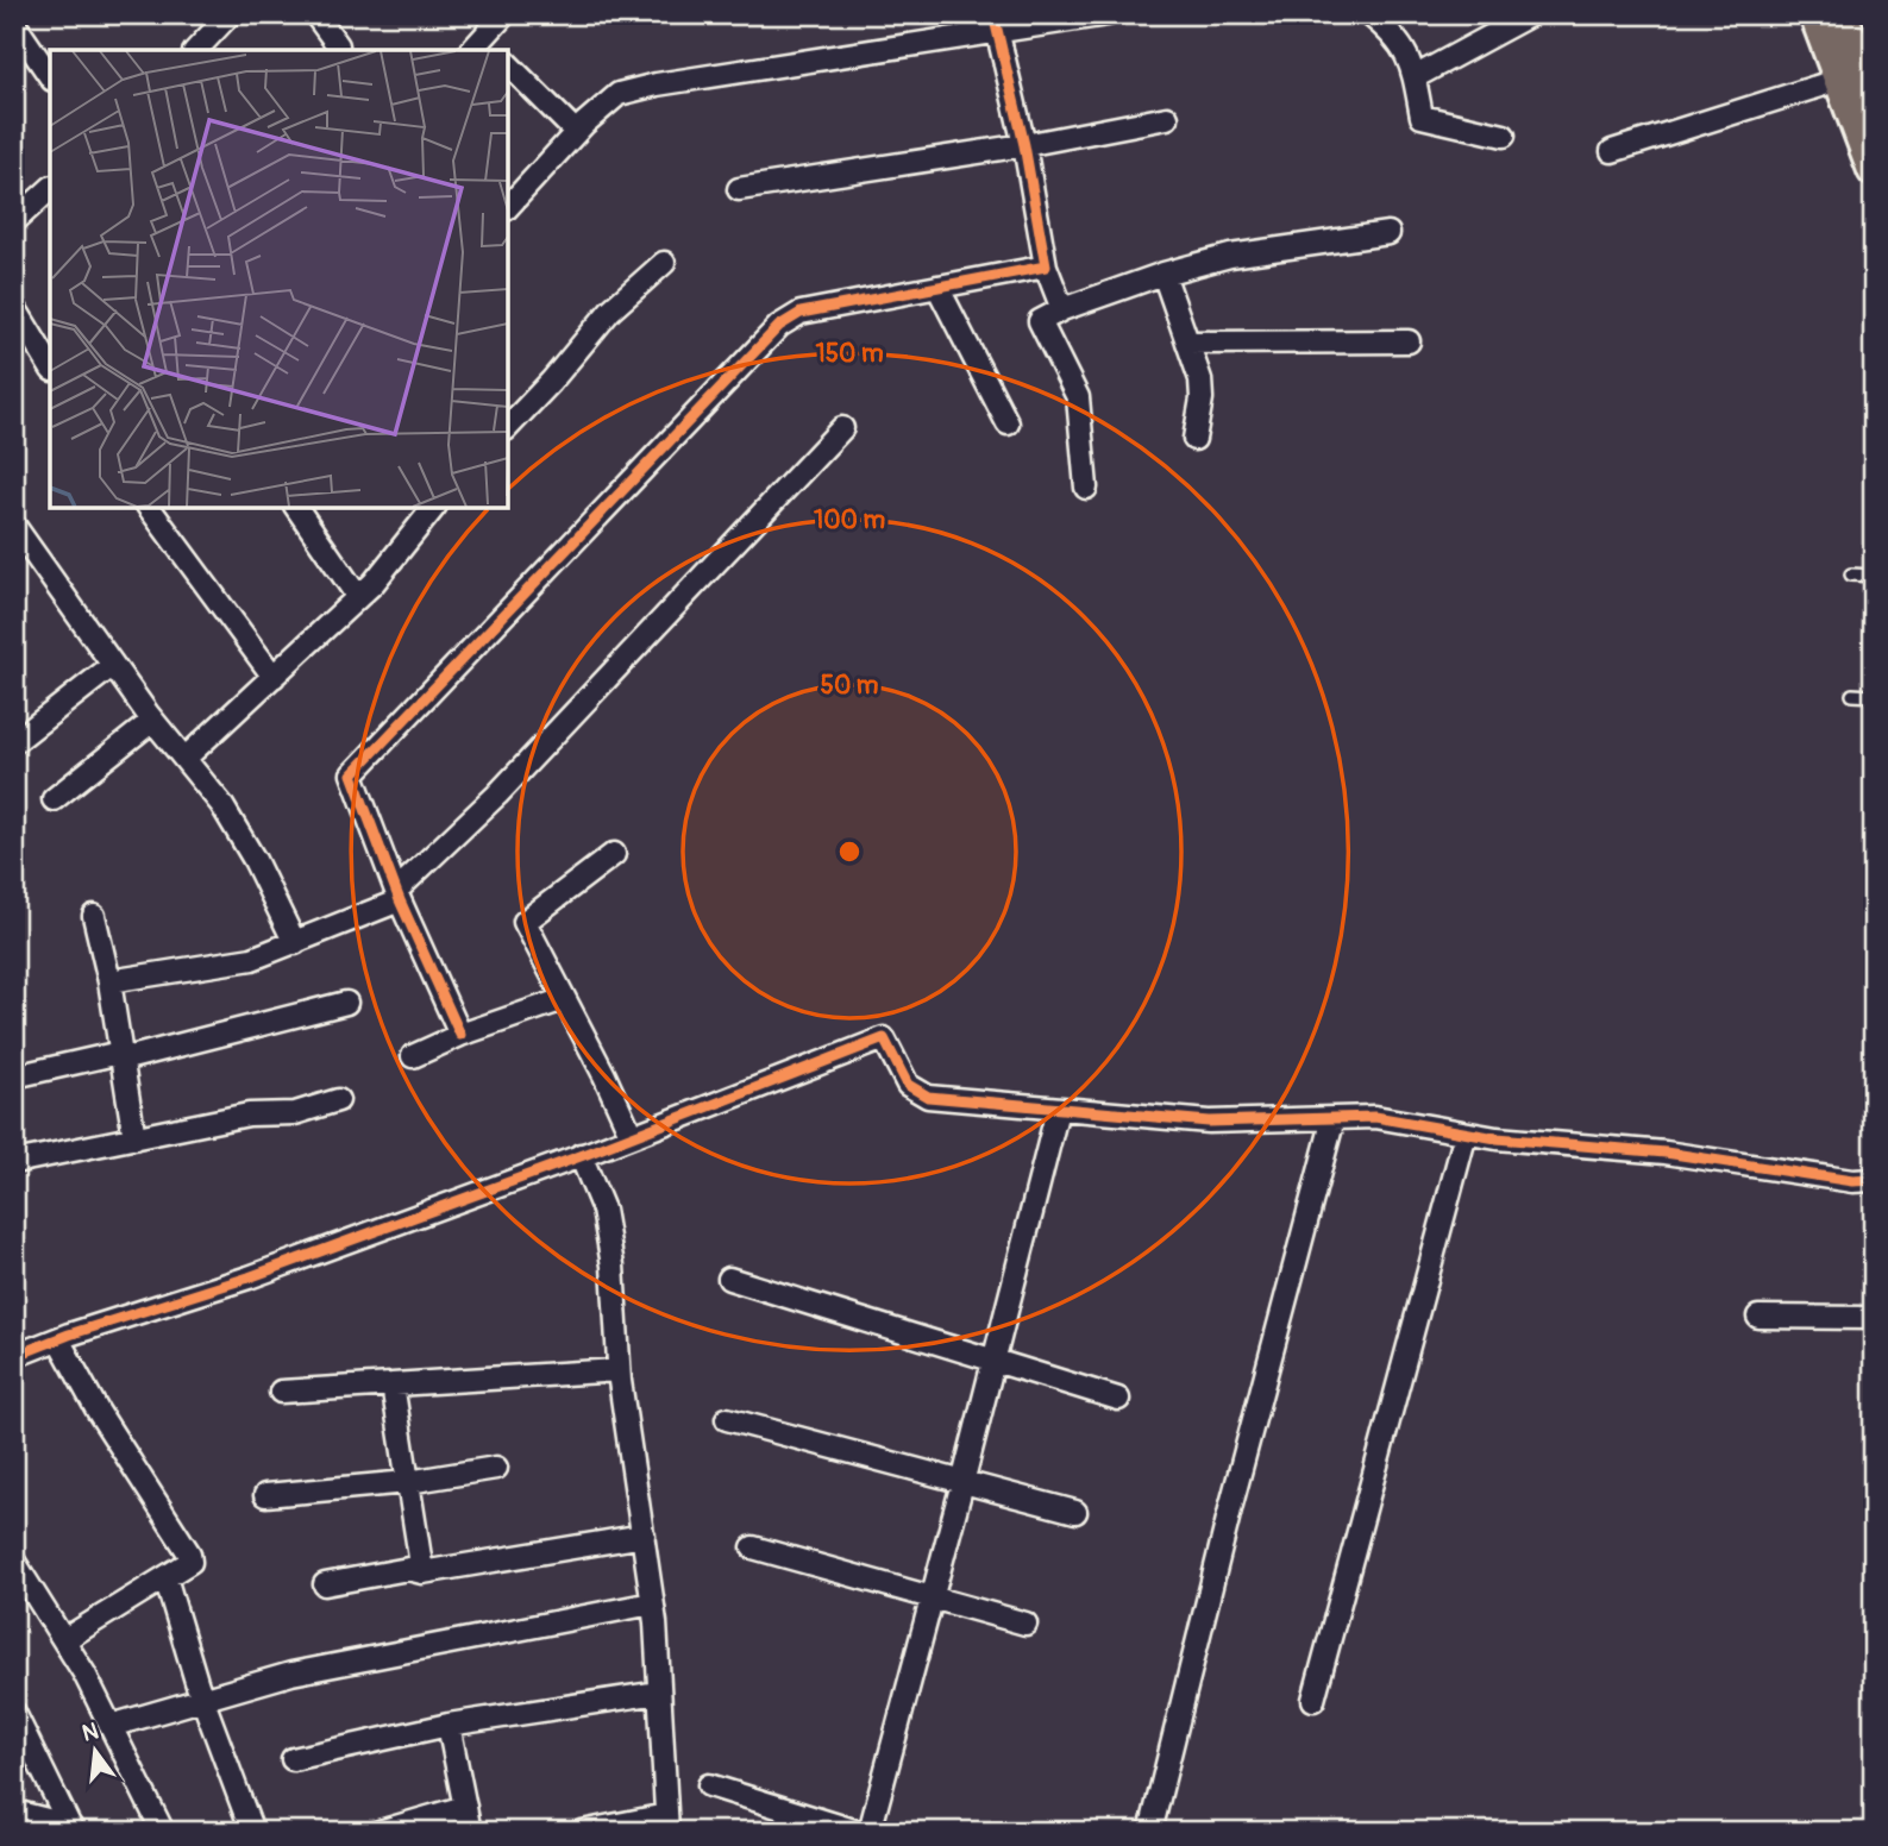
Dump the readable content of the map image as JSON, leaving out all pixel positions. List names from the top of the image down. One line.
{"north":"top","rings":["150 m","100 m","50 m"]}
